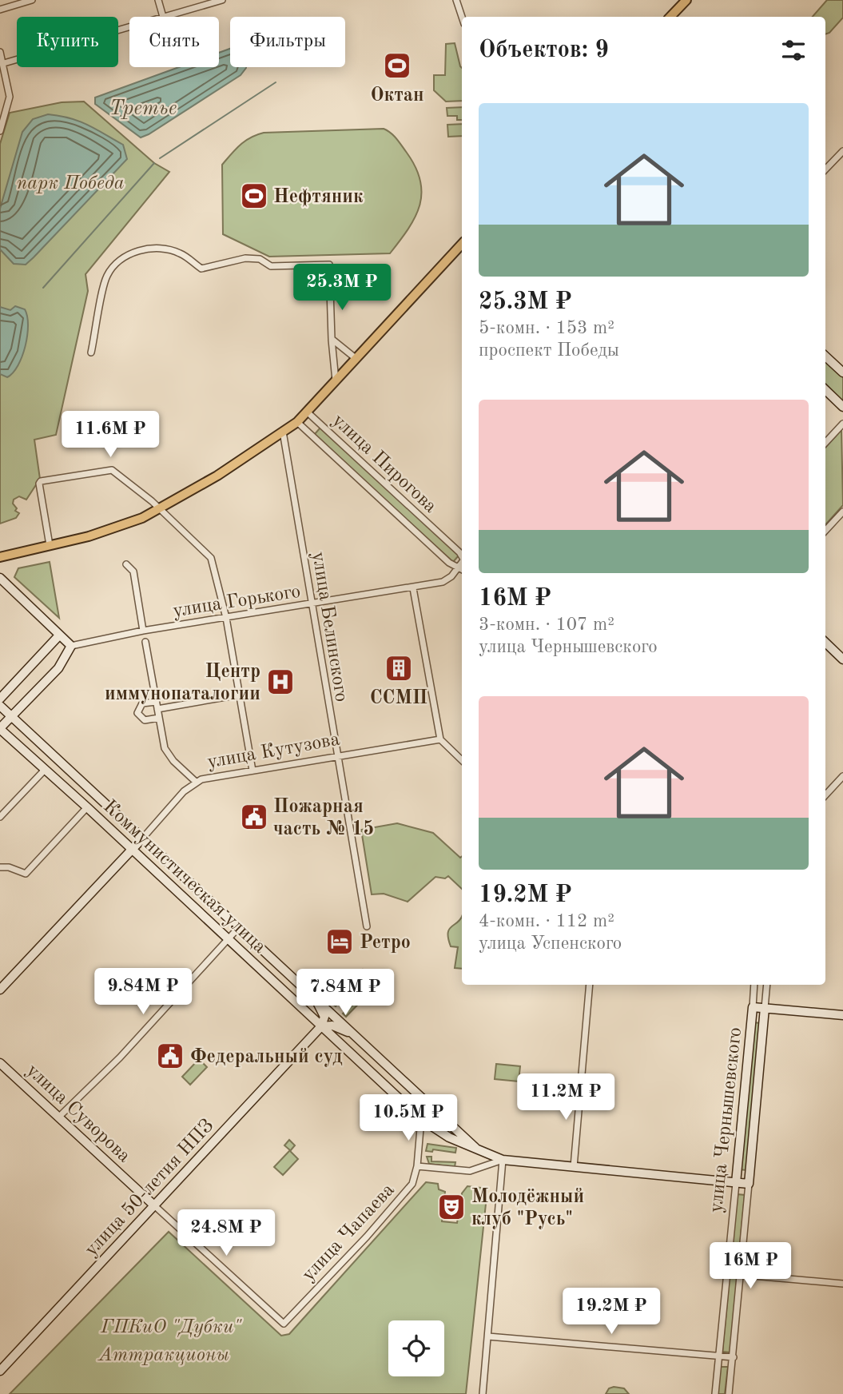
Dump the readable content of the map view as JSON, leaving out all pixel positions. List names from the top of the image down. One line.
{"streets":{"main road":["улица Кутузова","Коммунистическая улица","улица Суворова","улица Чернышевского","улица 50-летия НПЗ"],"street":["улица Пирогова","улица Горького","улица Белинского","улица Чапаева"]},"crossings":[["улица Пирогова","улица Горького"],["улица Горького","улица Белинского"],["улица Белинского","улица Кутузова"],["улица Кутузова","Коммунистическая улица"],["Коммунистическая улица","улица Чернышевского"],["Коммунистическая улица","улица 50-летия НПЗ"],["Коммунистическая улица","улица Чапаева"],["улица Суворова","улица 50-летия НПЗ"],["улица Суворова","улица Чапаева"]],"water":["Третье"],"parks":["парк Победa","ГПКиО \"Дубки\"","Аттракционы"],"places":{"sports":["Октан","Нефтяник"],"building":["ССМП"],"hospital":["Центр иммунопаталогии"],"public building":["Пожарная часть № 15","Федеральный суд"],"hotel":["Ретро"],"theatre":["Молодёжный клуб \"Русь\""]},"page":{"chip":["Купить","Снять","Фильтры"],"heading":"Объектов: 9","list":[{"name":"25.3M ₽","note":"5-комн. · 153 m² · проспект Победы"},{"name":"16M ₽","note":"3-комн. · 107 m² · улица Чернышевского"},{"name":"19.2M ₽","note":"4-комн. · 112 m² · улица Успенского"}],"price":["25.3M ₽","11.6M ₽","9.84M ₽","7.84M ₽","11.2M ₽","10.5M ₽","24.8M ₽","16M ₽","19.2M ₽"]}}
